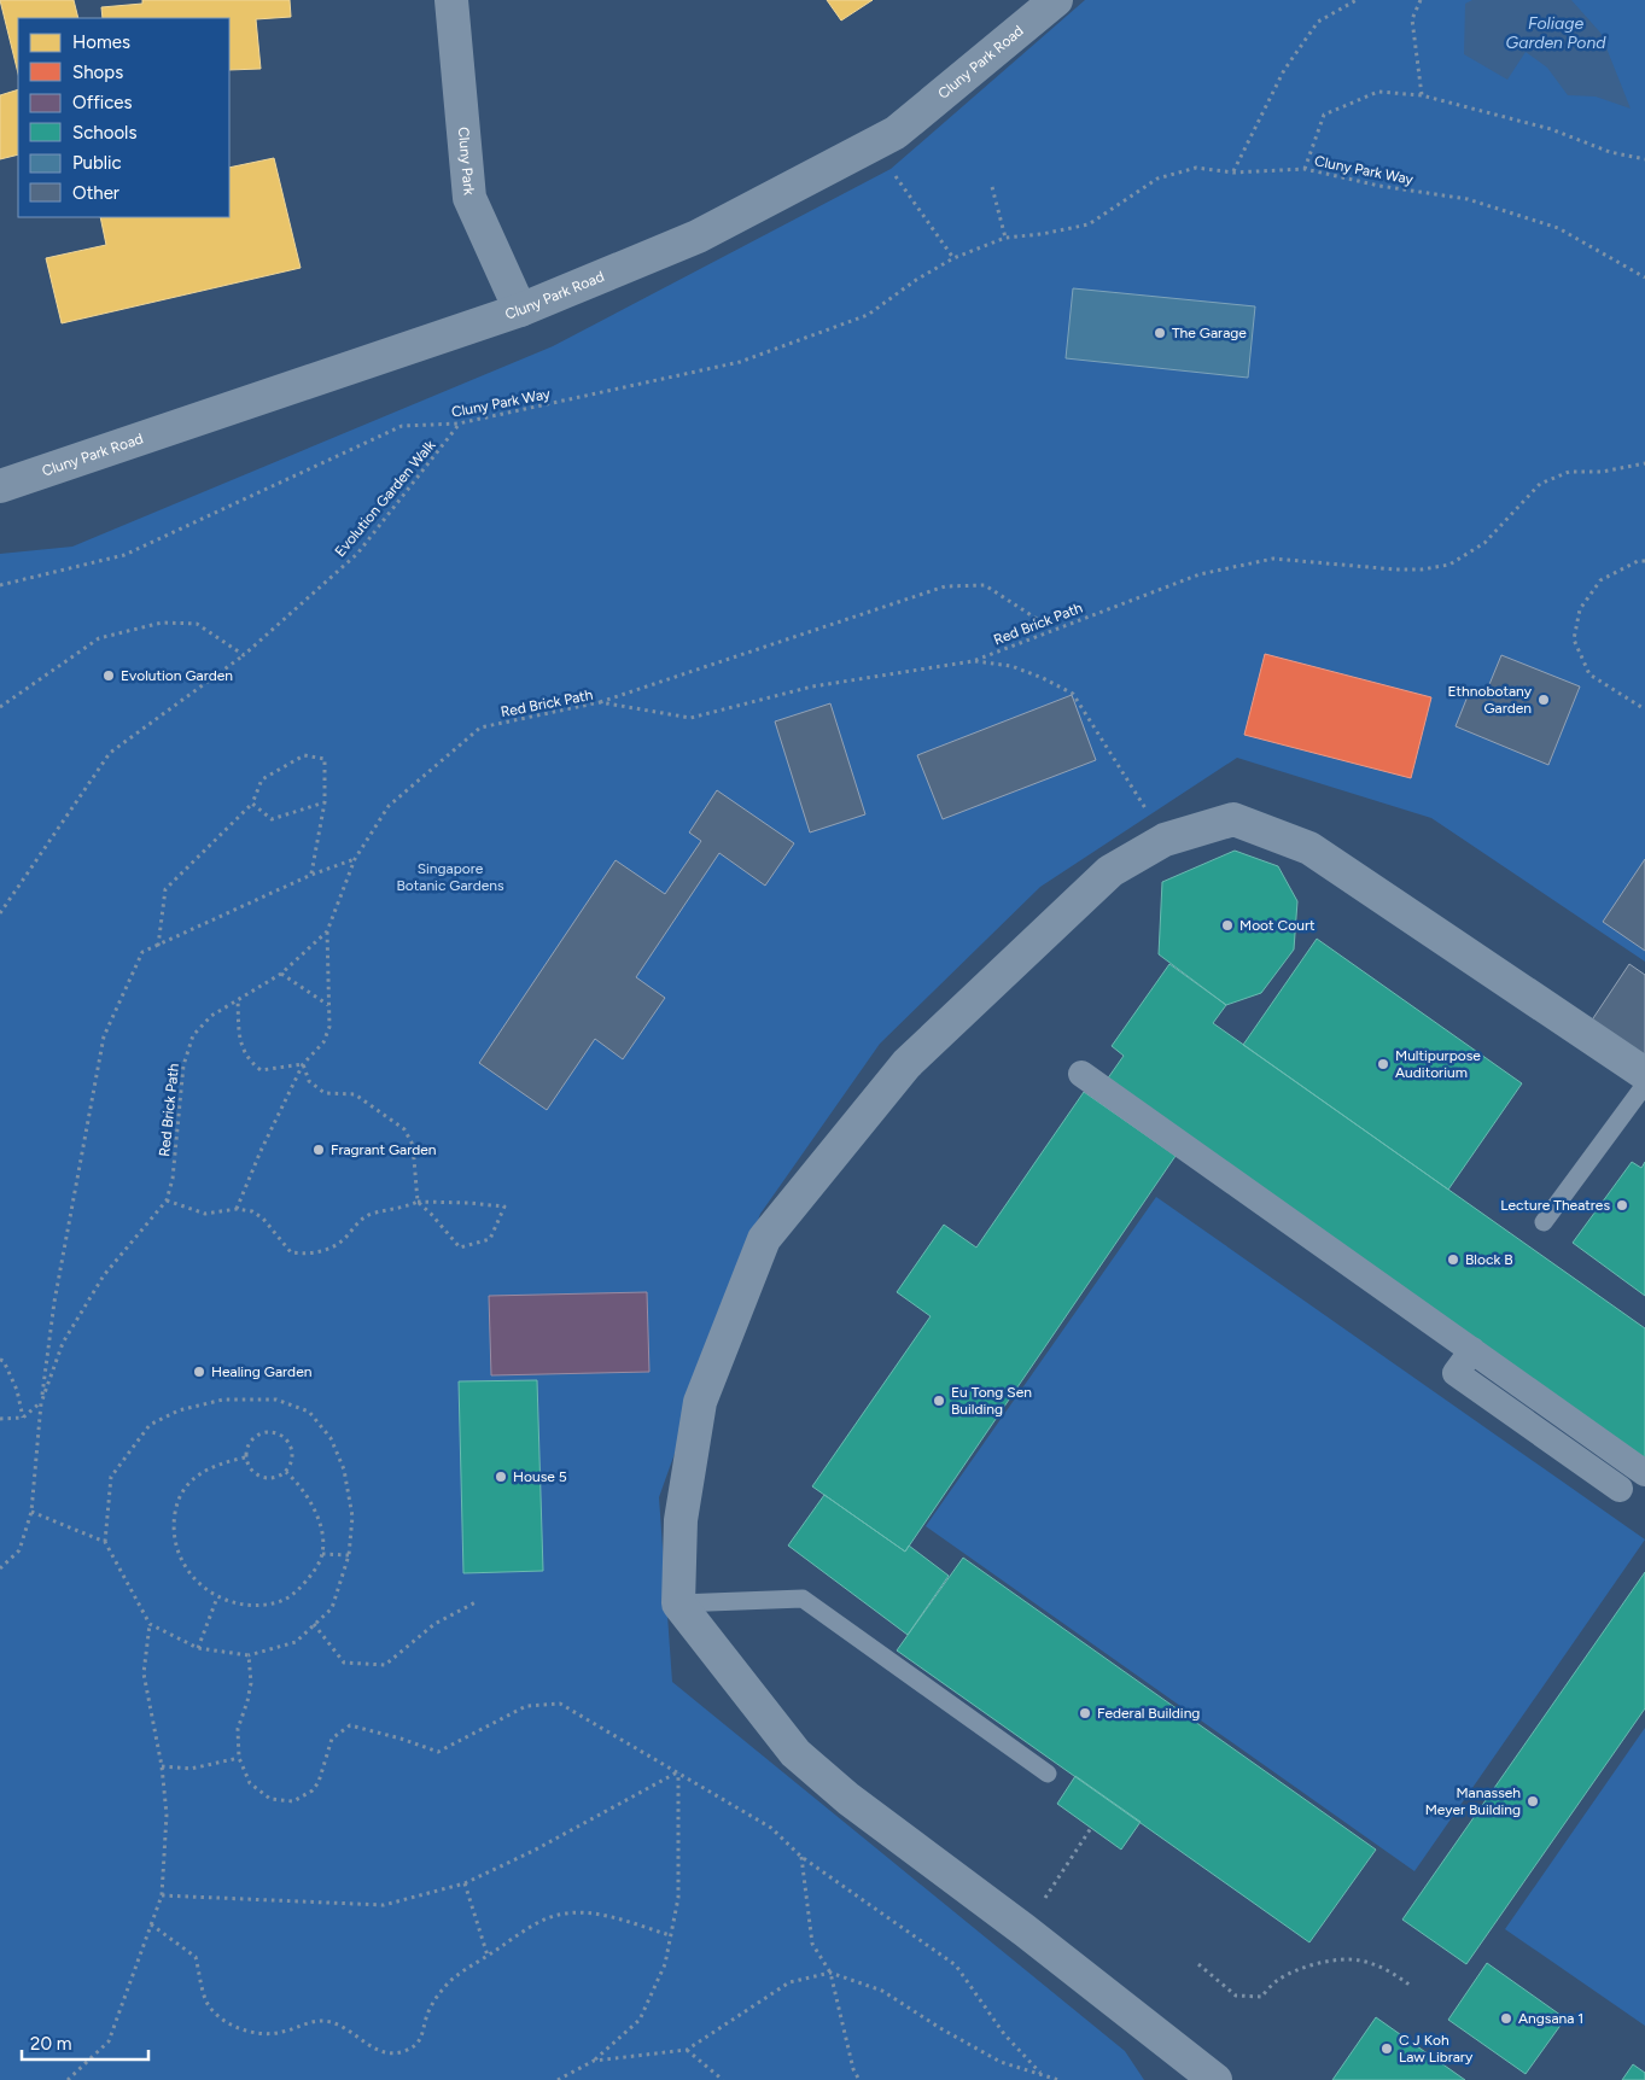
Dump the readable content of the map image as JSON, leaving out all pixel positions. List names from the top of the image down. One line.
{"streets":{"street":["Cluny Park Road","Cluny Park"],"path":["Cluny Park Way","Evolution Garden Walk","Red Brick Path"]},"crossings":[["Cluny Park Road","Cluny Park"],["Cluny Park Way","Evolution Garden Walk"]],"water":["Foliage Garden Pond"],"parks":["Singapore Botanic Gardens"],"places":["The Garage","Evolution Garden","Ethnobotany Garden","Moot Court","Multipurpose Auditorium","Fragrant Garden","Lecture Theatres","Block B","Healing Garden","Eu Tong Sen Building","House 5","Federal Building","Manasseh Meyer Building","Angsana 1","C J Koh Law Library"],"legend":["Homes","Shops","Offices","Schools","Public","Other"],"scale_bar":"20 m"}
